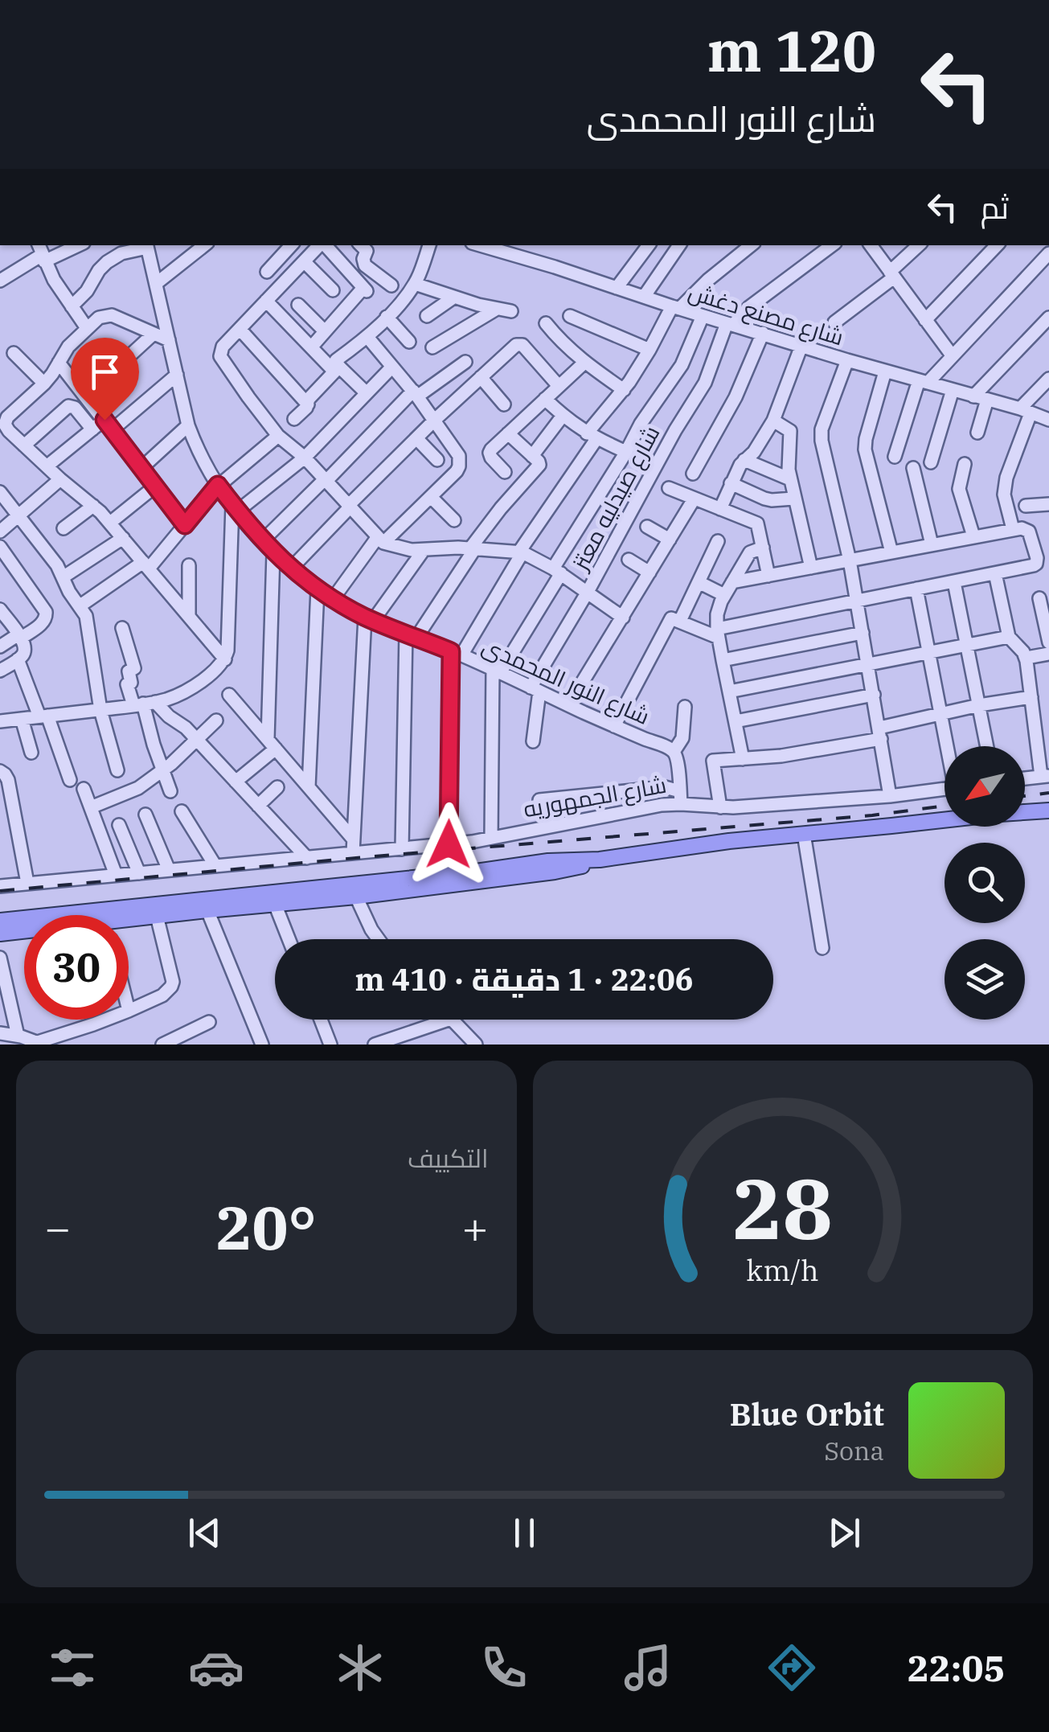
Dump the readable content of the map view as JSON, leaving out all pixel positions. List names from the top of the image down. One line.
{"streets":{"street":["شارع مصنع دغش","شارع صيدليه معتز","شارع النور المحمدى","شارع الجمهوريه"]},"crossings":[["شارع مصنع دغش","شارع صيدليه معتز"],["شارع صيدليه معتز","شارع النور المحمدى"]],"north":"bottom left","page":{"turn":["120 m","شارع النور المحمدى"],"then":"ثم","limit":"30","trip":"22:06 · 1 دقيقة · 410 m","tile":"التكييف","heat":["−","20°","+"],"song":["Blue Orbit","Sona"],"tabs":"22:05","gauge":["28","km/h"]}}
